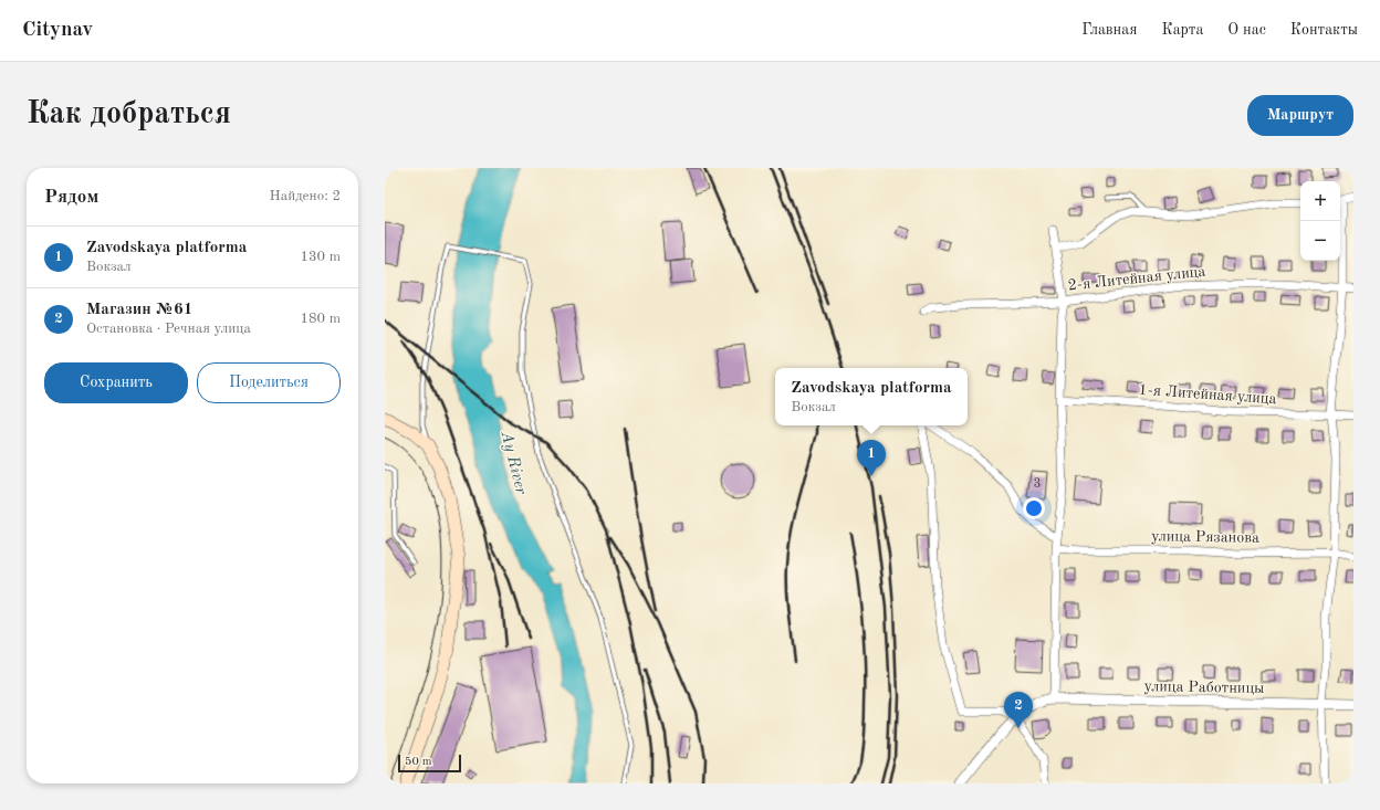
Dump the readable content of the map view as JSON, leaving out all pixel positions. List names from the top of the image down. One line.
{"streets":{"street":["2-я Литейная улица","1-я Литейная улица","улица Рязанова","улица Работницы"]},"water":["Ay River"],"house_numbers":["3"],"scale_bar":"50 m","page":{"header":"Citynav","nav":["Главная","Карта","О нас","Контакты"],"buttons":["Маршрут",["Сохранить","Поделиться"]],"title":"Как добраться","heading":["Рядом","Найдено: 2"],"map_buttons":["+","−"],"list":[{"mark":"1","name":"Zavodskaya platforma","note":"Вокзал","value":"130 m"},{"mark":"2","name":"Магазин №61","note":"Остановка · Речная улица","value":"180 m"}],"popup":["Zavodskaya platforma","Вокзал"],"pins":["1","2"],"scale":"50 m"}}
